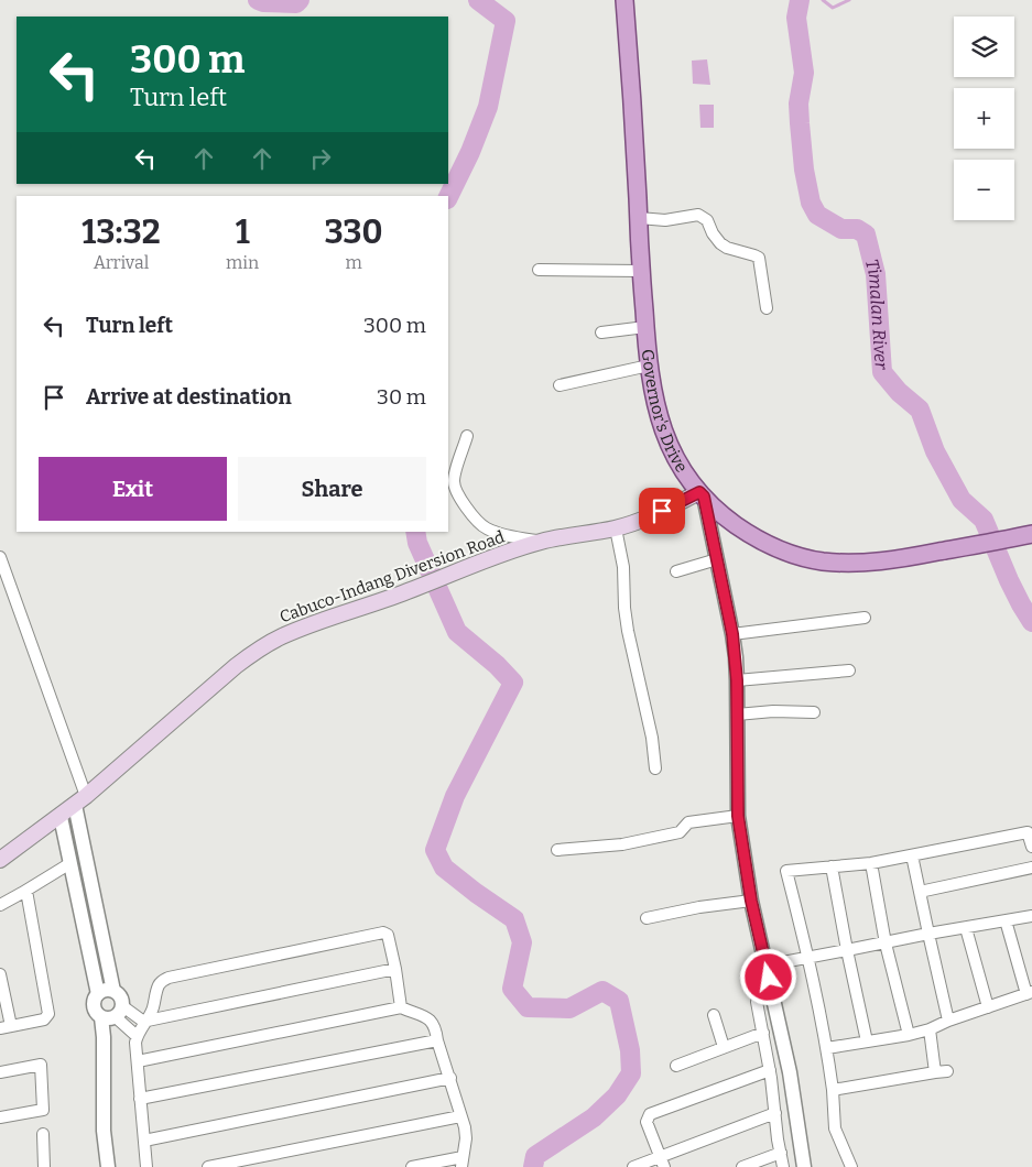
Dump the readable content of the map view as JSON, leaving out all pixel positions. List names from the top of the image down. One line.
{"streets":{"main road":["Governor's Drive","Cabuco-Indang Diversion Road"]},"crossings":[["Governor's Drive","Cabuco-Indang Diversion Road"]],"water":["Timalan River"],"page":{"map_buttons":["+","−"],"turn":["300 m","Turn left"],"eta":["13:32","Arrival","1","min","330","m"],"list":[{"name":"Turn left","value":"300 m"},{"name":"Arrive at destination","value":"30 m"}],"buttons":["Exit","Share"]}}
